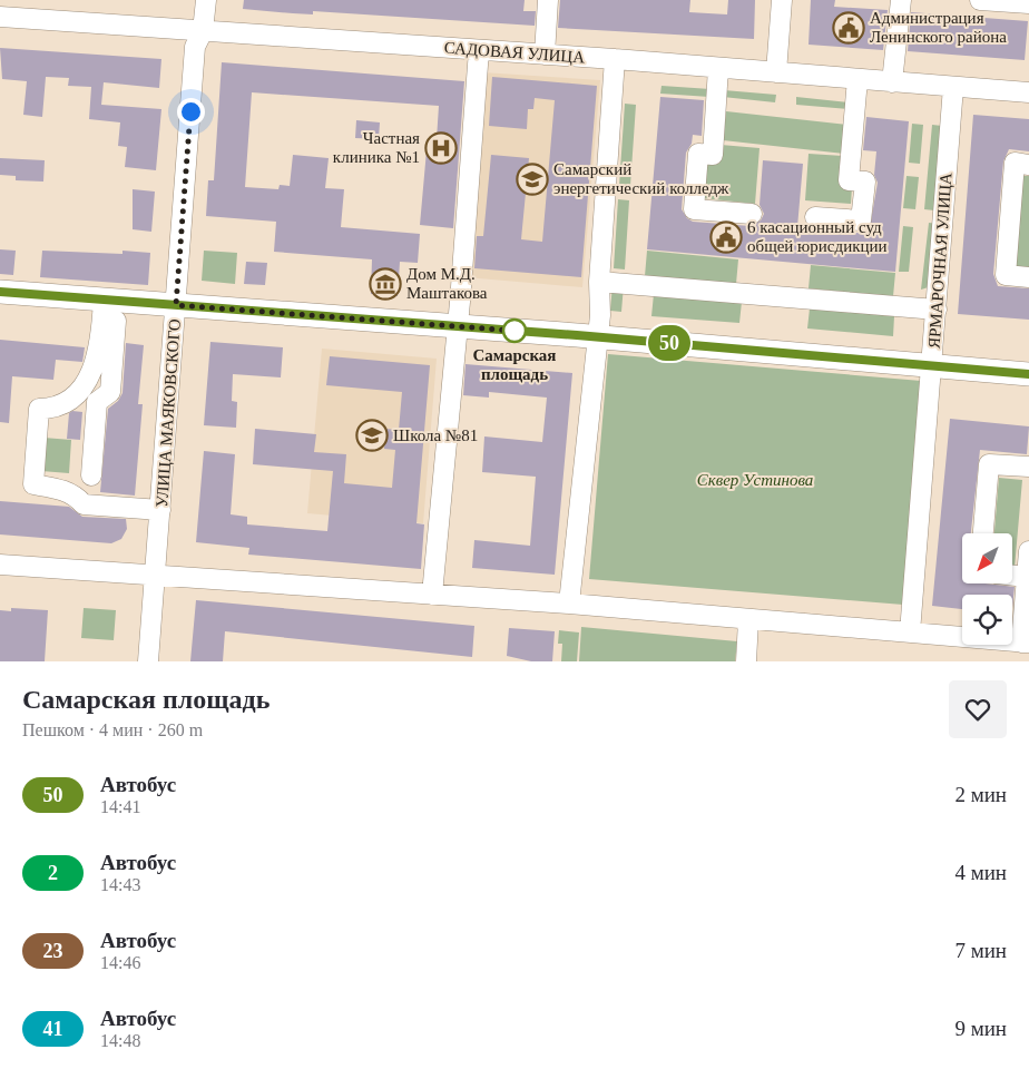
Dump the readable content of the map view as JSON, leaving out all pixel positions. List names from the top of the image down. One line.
{"streets":{"street":["САДОВАЯ УЛИЦА","ЯРМАРОЧНАЯ УЛИЦА","УЛИЦА МАЯКОВСКОГО"]},"crossings":[["САДОВАЯ УЛИЦА","ЯРМАРОЧНАЯ УЛИЦА"],["САДОВАЯ УЛИЦА","УЛИЦА МАЯКОВСКОГО"]],"parks":["Сквер Устинова"],"places":{"public building":["Администрация Ленинского района","6 касационный суд общей юрисдикции"],"hospital":["Частная клиника №1"],"school or university":["Самарский энергетический колледж","Школа №81"],"museum":["Дом М.Д. Маштакова"],"other":["Самарская площадь"]},"lines":["bus line 50"],"north":"bottom left","page":{"on_map":"50","heading":["Самарская площадь","Пешком · 4 мин · 260 m"],"list":[{"mark":"50","name":"Автобус","note":"14:41","value":"2 мин"},{"mark":"2","name":"Автобус","note":"14:43","value":"4 мин"},{"mark":"23","name":"Автобус","note":"14:46","value":"7 мин"},{"mark":"41","name":"Автобус","note":"14:48","value":"9 мин"}]}}
